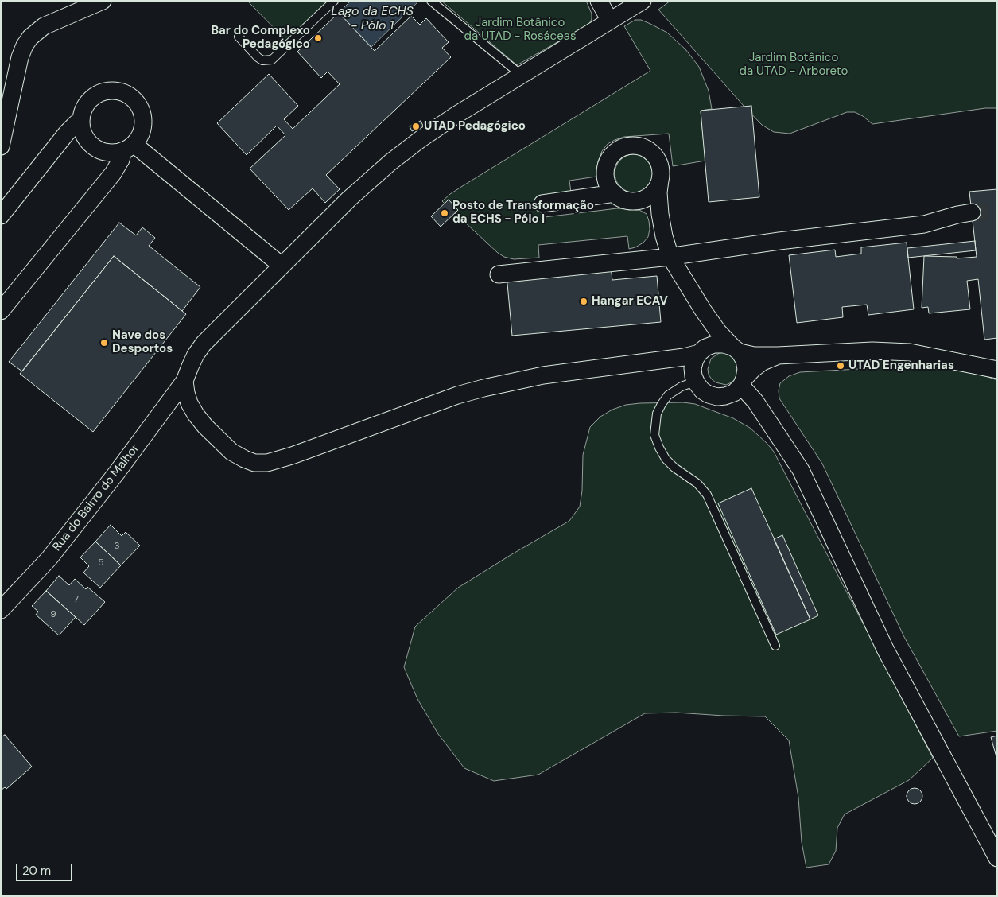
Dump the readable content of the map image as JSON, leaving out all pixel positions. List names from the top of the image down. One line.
{"streets":{"street":["Rua do Bairro do Malhor"]},"water":["Lago da ECHS - Pólo 1"],"parks":["Jardim Botânico da UTAD - Rosáceas","Jardim Botânico da UTAD - Arboreto"],"places":["Bar do Complexo Pedagógico","UTAD Pedagógico","Posto de Transformação da ECHS - Pólo I","Hangar ECAV","Nave dos Desportos","UTAD Engenharias"],"house_numbers":["3","5","7","9"],"scale_bar":"20 m"}
